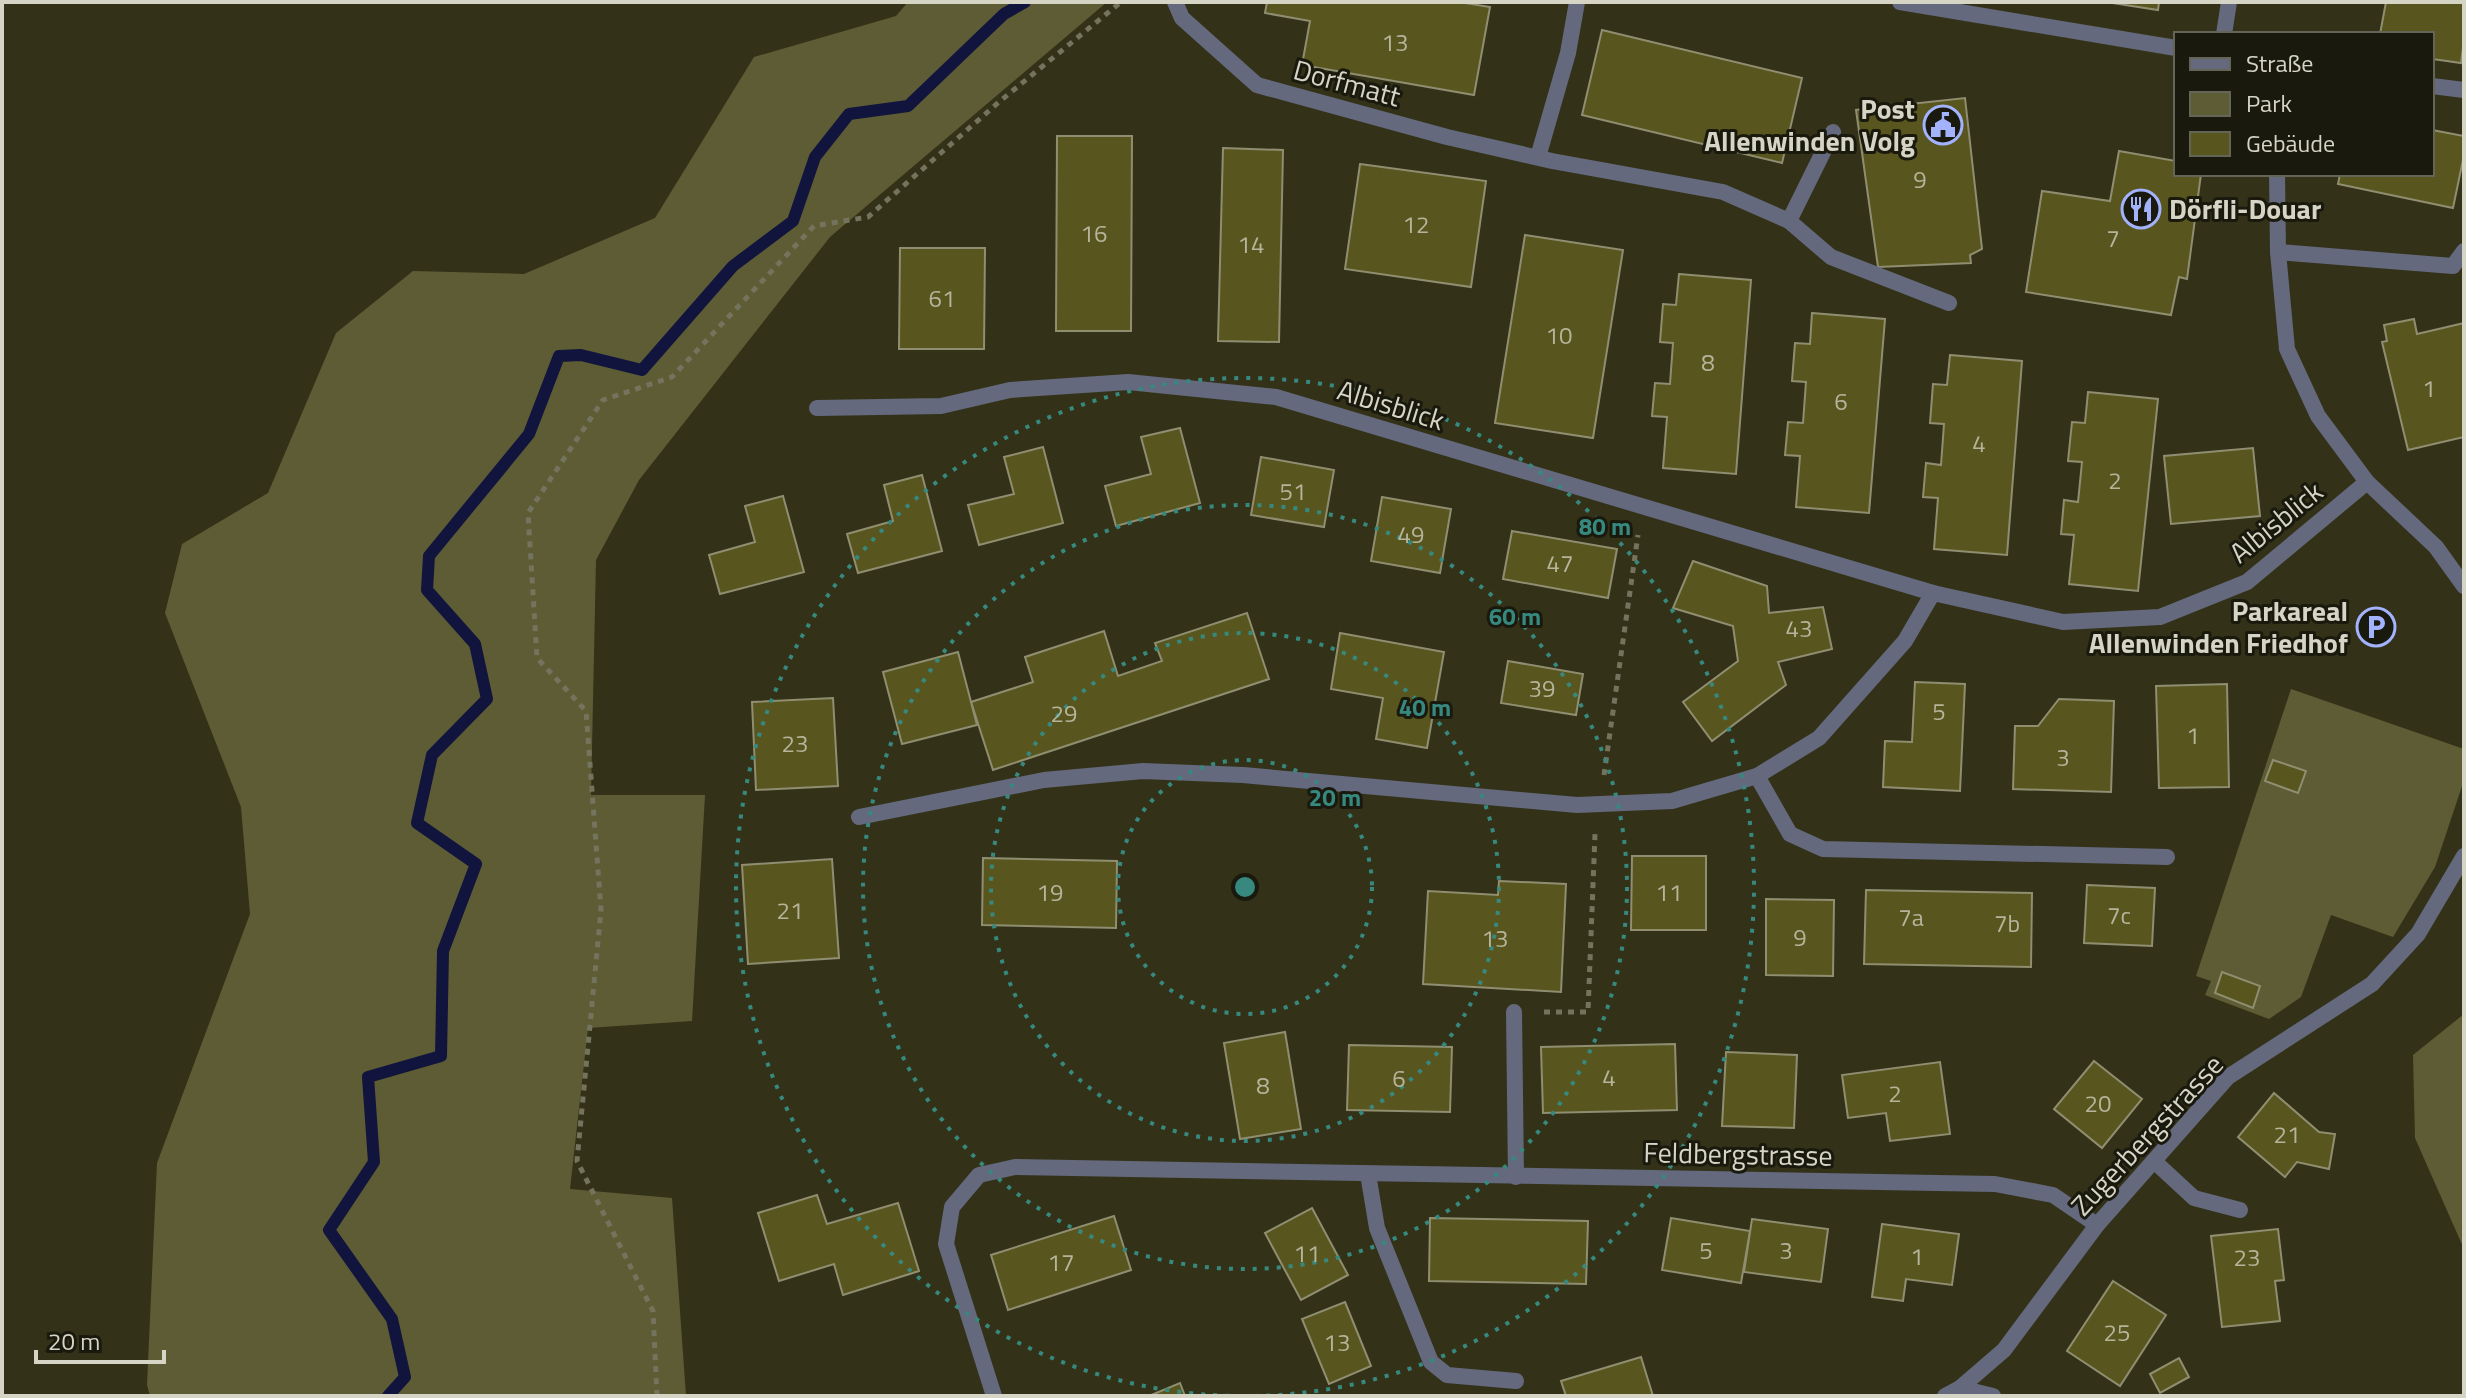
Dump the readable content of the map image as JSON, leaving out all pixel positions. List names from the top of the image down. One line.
{"streets":{"street":["Dorfmatt","Albisblick","Zugerbergstrasse","Feldbergstrasse"]},"crossings":[["Zugerbergstrasse","Feldbergstrasse"]],"places":{"public building":["Post Allenwinden Volg"],"restaurant":["Dörfli-Douar"],"parking":["Parkareal Allenwinden Friedhof"]},"house_numbers":["13","9","12","16","7","14","61","10","8","1","6","4","2","51","49","47","43","39","5","29","1","23","3","19","11","21","7c","7a","7b","9","13","4","6","8","2","20","21","5","3","11","1","23","17","25","13"],"legend":["Straße","Park","Gebäude"],"scale_bar":"20 m","rings":["80 m","60 m","40 m","20 m"]}
